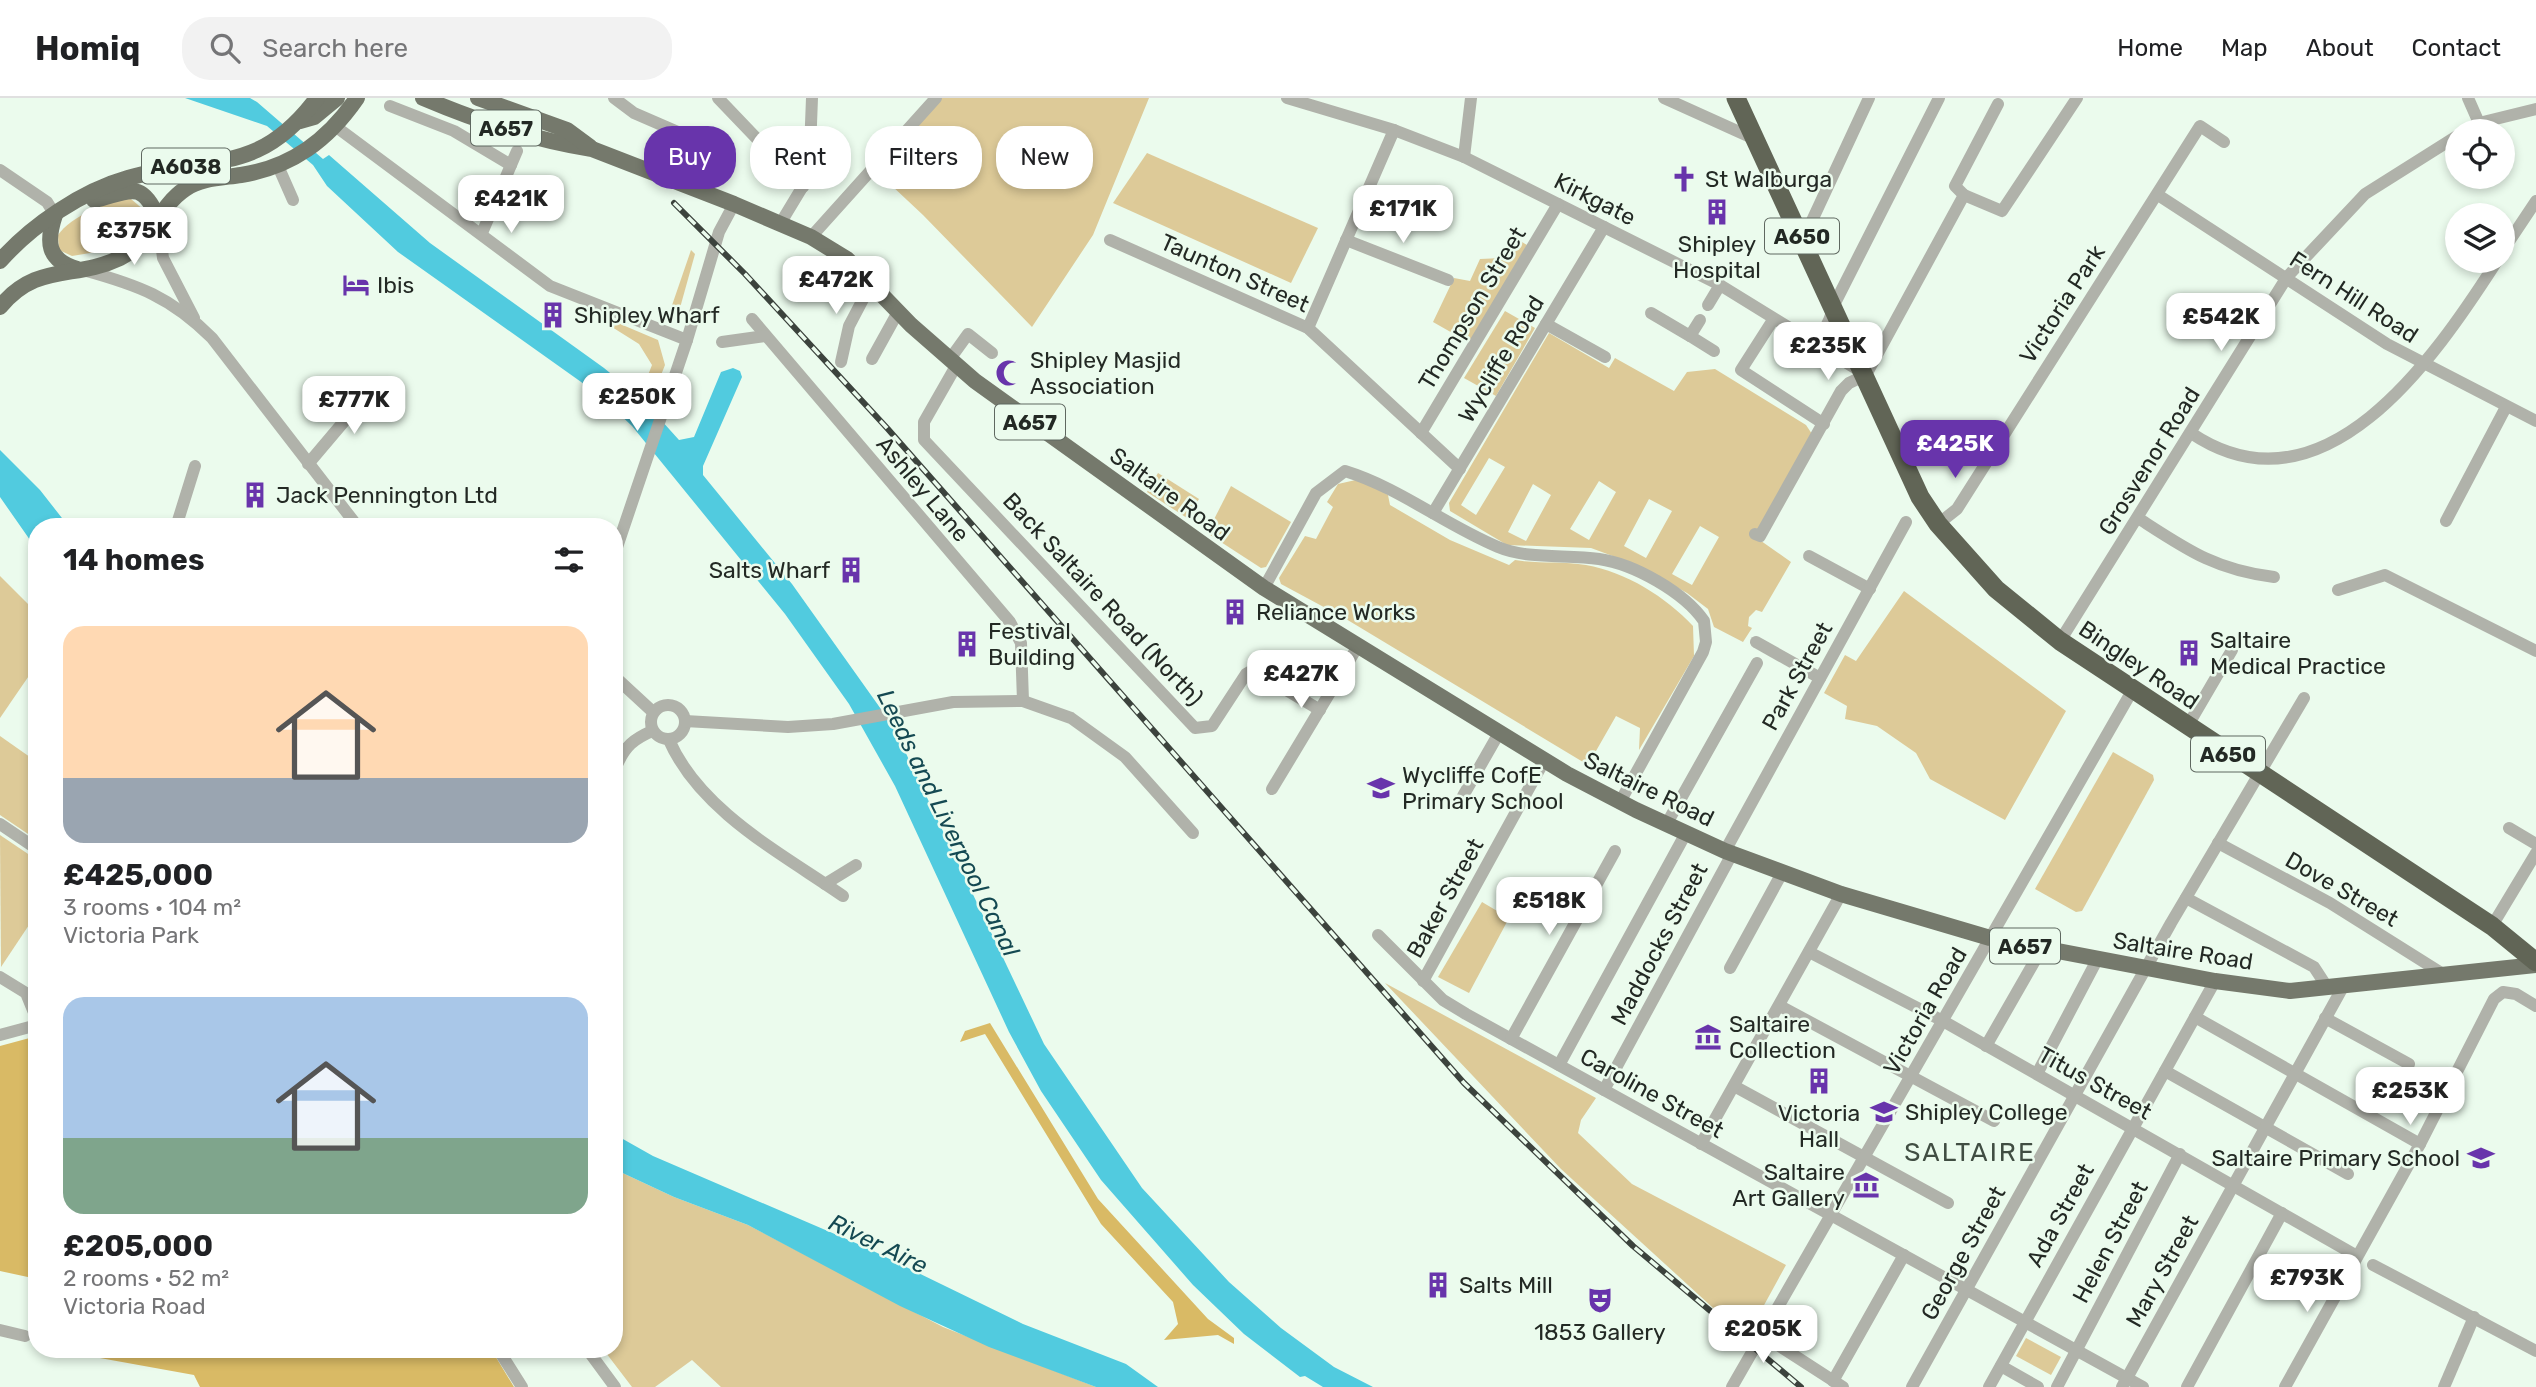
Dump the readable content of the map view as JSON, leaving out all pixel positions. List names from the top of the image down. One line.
{"streets":{"highway":["A650","Bingley Road"],"main road":["A657","A6038","Saltaire Road"],"street":["Kirkgate","Taunton Street","Fern Hill Road","Victoria Park","Thompson Street","Wycliffe Road","Grosvenor Road","Ashley Lane","Back Saltaire Road (North)","Park Street","Dove Street","Baker Street","Maddocks Street","Victoria Road","Titus Street","Caroline Street","Ada Street","Helen Street","George Street","Mary Street"]},"crossings":[["A657","Saltaire Road"],["Kirkgate","A650"],["Kirkgate","Thompson Street"],["Kirkgate","Wycliffe Road"],["Kirkgate","Bingley Road"],["A650","Bingley Road"],["Taunton Street","Thompson Street"],["Taunton Street","Wycliffe Road"],["Fern Hill Road","Victoria Park"],["Fern Hill Road","Grosvenor Road"],["Victoria Park","Bingley Road"],["Grosvenor Road","Bingley Road"],["Saltaire Road","Back Saltaire Road (North)"],["Saltaire Road","Bingley Road"],["Saltaire Road","Park Street"],["Saltaire Road","Dove Street"],["Saltaire Road","Baker Street"],["Saltaire Road","Maddocks Street"],["Saltaire Road","Victoria Road"],["Saltaire Road","Ada Street"],["Saltaire Road","George Street"],["Saltaire Road","Mary Street"],["Bingley Road","Victoria Road"],["Bingley Road","George Street"],["Park Street","Maddocks Street"],["Dove Street","George Street"],["Baker Street","Caroline Street"],["Maddocks Street","Caroline Street"],["Victoria Road","Titus Street"],["Victoria Road","Caroline Street"],["Titus Street","Ada Street"],["Titus Street","Helen Street"],["Titus Street","George Street"],["Titus Street","Mary Street"],["Caroline Street","Ada Street"],["Caroline Street","Helen Street"],["Caroline Street","George Street"],["Caroline Street","Mary Street"]],"districts":["SALTAIRE"],"water":["Leeds and Liverpool Canal","River Aire"],"places":{"church":["St Walburga"],"building":["Shipley Hospital","Shipley Wharf","Jack Pennington Ltd","Salts Wharf","Reliance Works","Festival Building","Saltaire Medical Practice","Victoria Hall","Salts Mill"],"hotel":["Ibis"],"mosque":["Shipley Masjid Association"],"school or university":["Wycliffe CofE Primary School","Shipley College","Saltaire Primary School"],"museum":["Saltaire Collection","Saltaire Art Gallery"],"theatre":["1853 Gallery"]},"page":{"header":"Homiq","search":"Search here","nav":["Home","Map","About","Contact"],"chip":["Buy","Rent","Filters","New"],"price":["£421K","£171K","£375K","£472K","£542K","£235K","£250K","£777K","£425K","£427K","£518K","£253K","£793K","£205K"],"heading":"14 homes","list":[{"name":"£425,000","note":"3 rooms · 104 m² · Victoria Park"},{"name":"£205,000","note":"2 rooms · 52 m² · Victoria Road"}]}}
